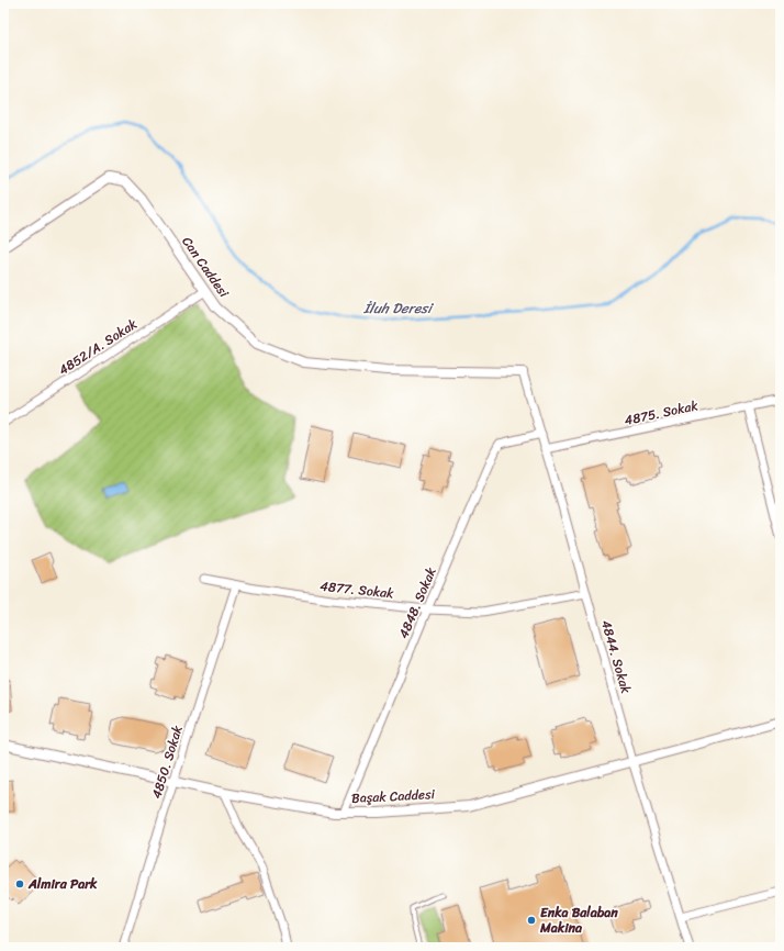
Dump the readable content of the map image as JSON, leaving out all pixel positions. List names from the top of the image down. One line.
{"streets":{"street":["Can Caddesi","4852/A. Sokak","4875. Sokak","4877. Sokak","4848. Sokak","4844. Sokak","4850. Sokak","Başak Caddesi"]},"crossings":[["Can Caddesi","4852/A. Sokak"],["Can Caddesi","4844. Sokak"],["4875. Sokak","4844. Sokak"],["4877. Sokak","4848. Sokak"],["4877. Sokak","4844. Sokak"],["4877. Sokak","4850. Sokak"],["4848. Sokak","4844. Sokak"],["4848. Sokak","Başak Caddesi"],["4844. Sokak","Başak Caddesi"],["4850. Sokak","Başak Caddesi"]],"water":["İluh Deresi"],"places":["Almira Park","Enka Balaban Makina"]}
